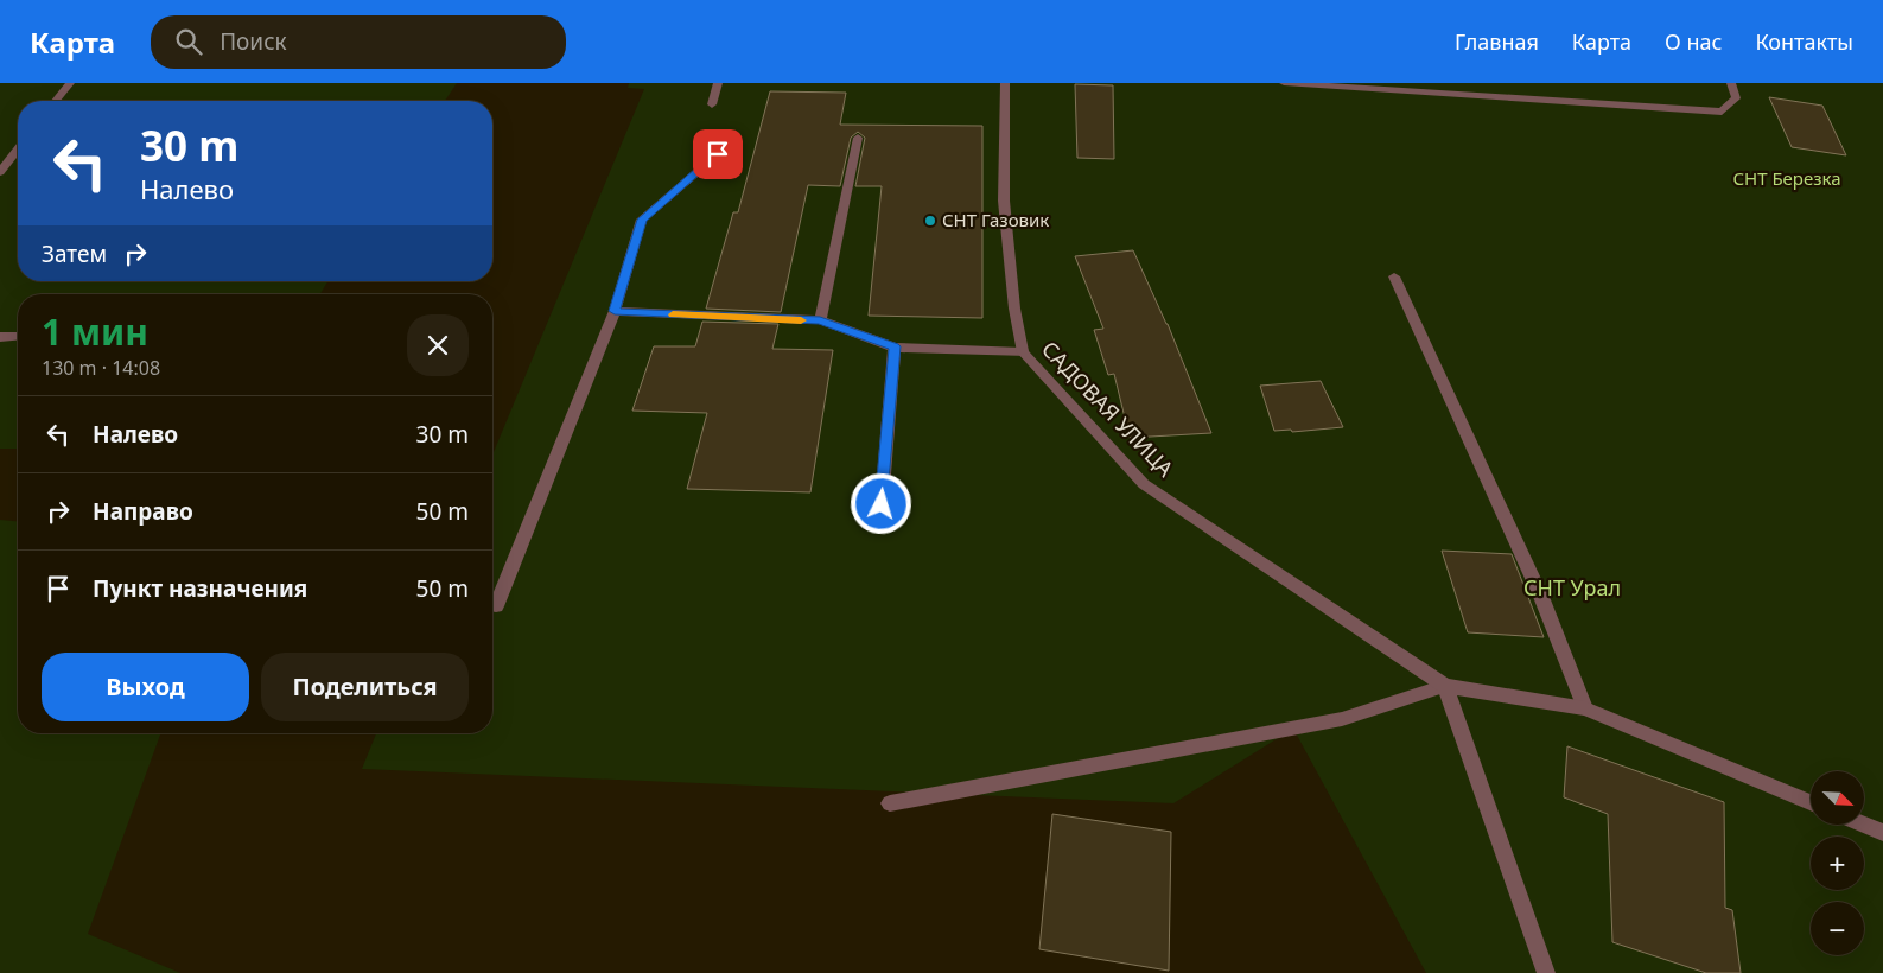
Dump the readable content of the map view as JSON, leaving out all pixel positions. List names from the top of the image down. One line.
{"streets":{"street":["САДОВАЯ УЛИЦА"]},"parks":["СНТ Березка","СНТ Урал"],"places":["СНТ Газовик"],"north":"bottom right","page":{"header":"Карта","search":"Поиск","nav":["Главная","Карта","О нас","Контакты"],"turn":["30 m","Налево"],"then":"Затем","heading":["1 мин","130 m · 14:08"],"list":[{"name":"Налево","value":"30 m"},{"name":"Направо","value":"50 m"},{"name":"Пункт назначения","value":"50 m"}],"buttons":["Выход","Поделиться"],"map_buttons":["+","−"]}}
